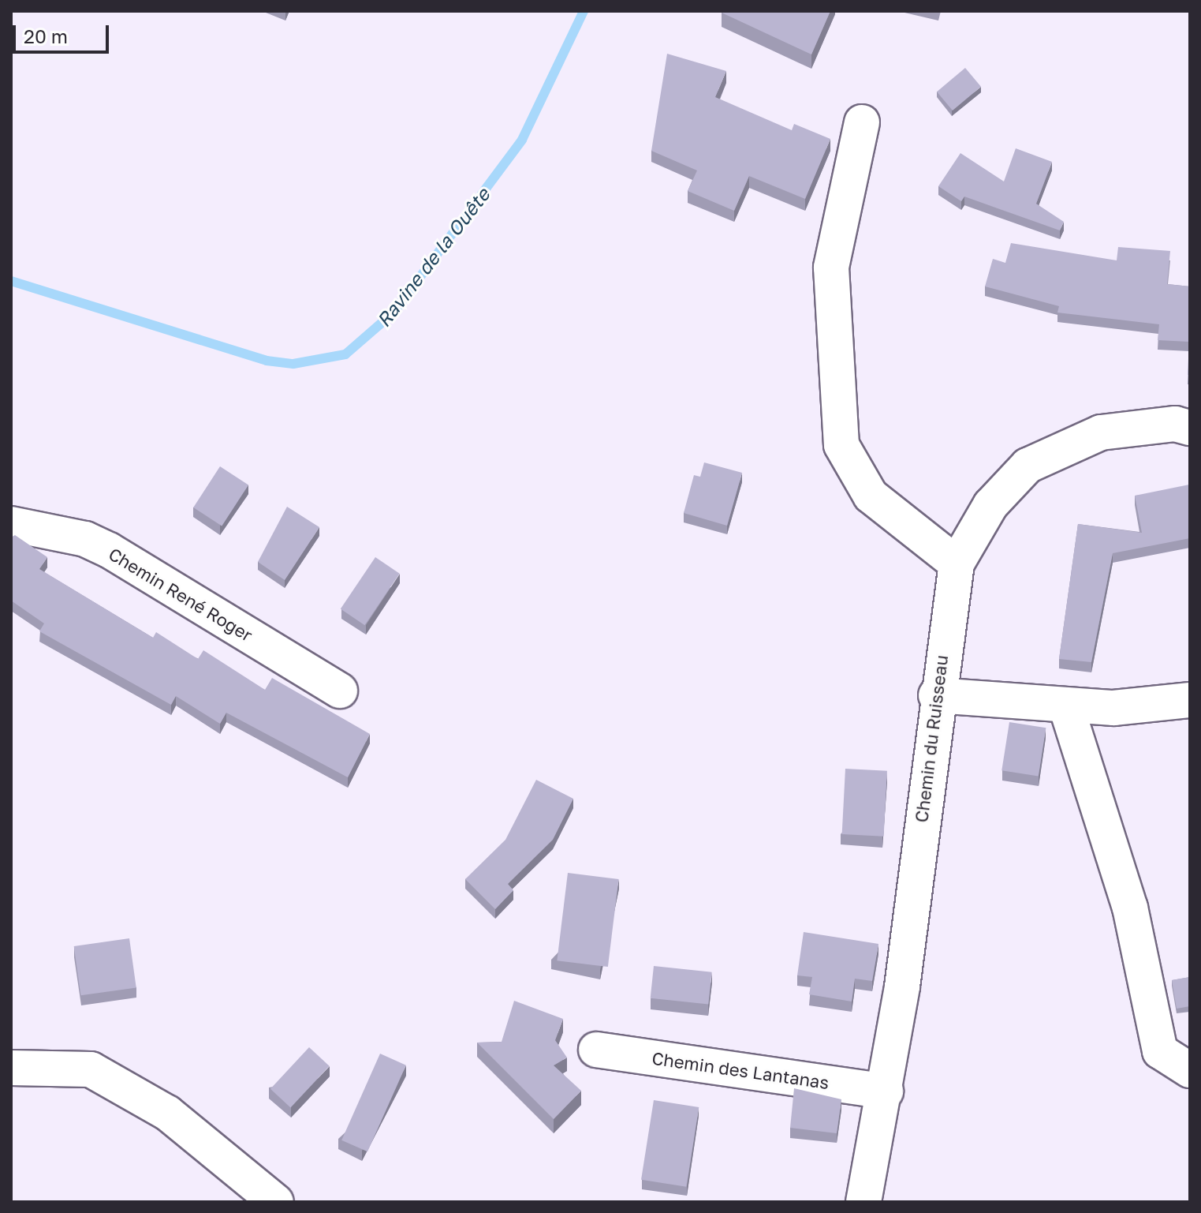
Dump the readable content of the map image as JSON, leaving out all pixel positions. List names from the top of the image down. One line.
{"streets":{"street":["Chemin René Roger","Chemin du Ruisseau","Chemin des Lantanas"]},"crossings":[["Chemin du Ruisseau","Chemin des Lantanas"]],"water":["Ravine de la Ouête"],"scale_bar":"20 m"}
